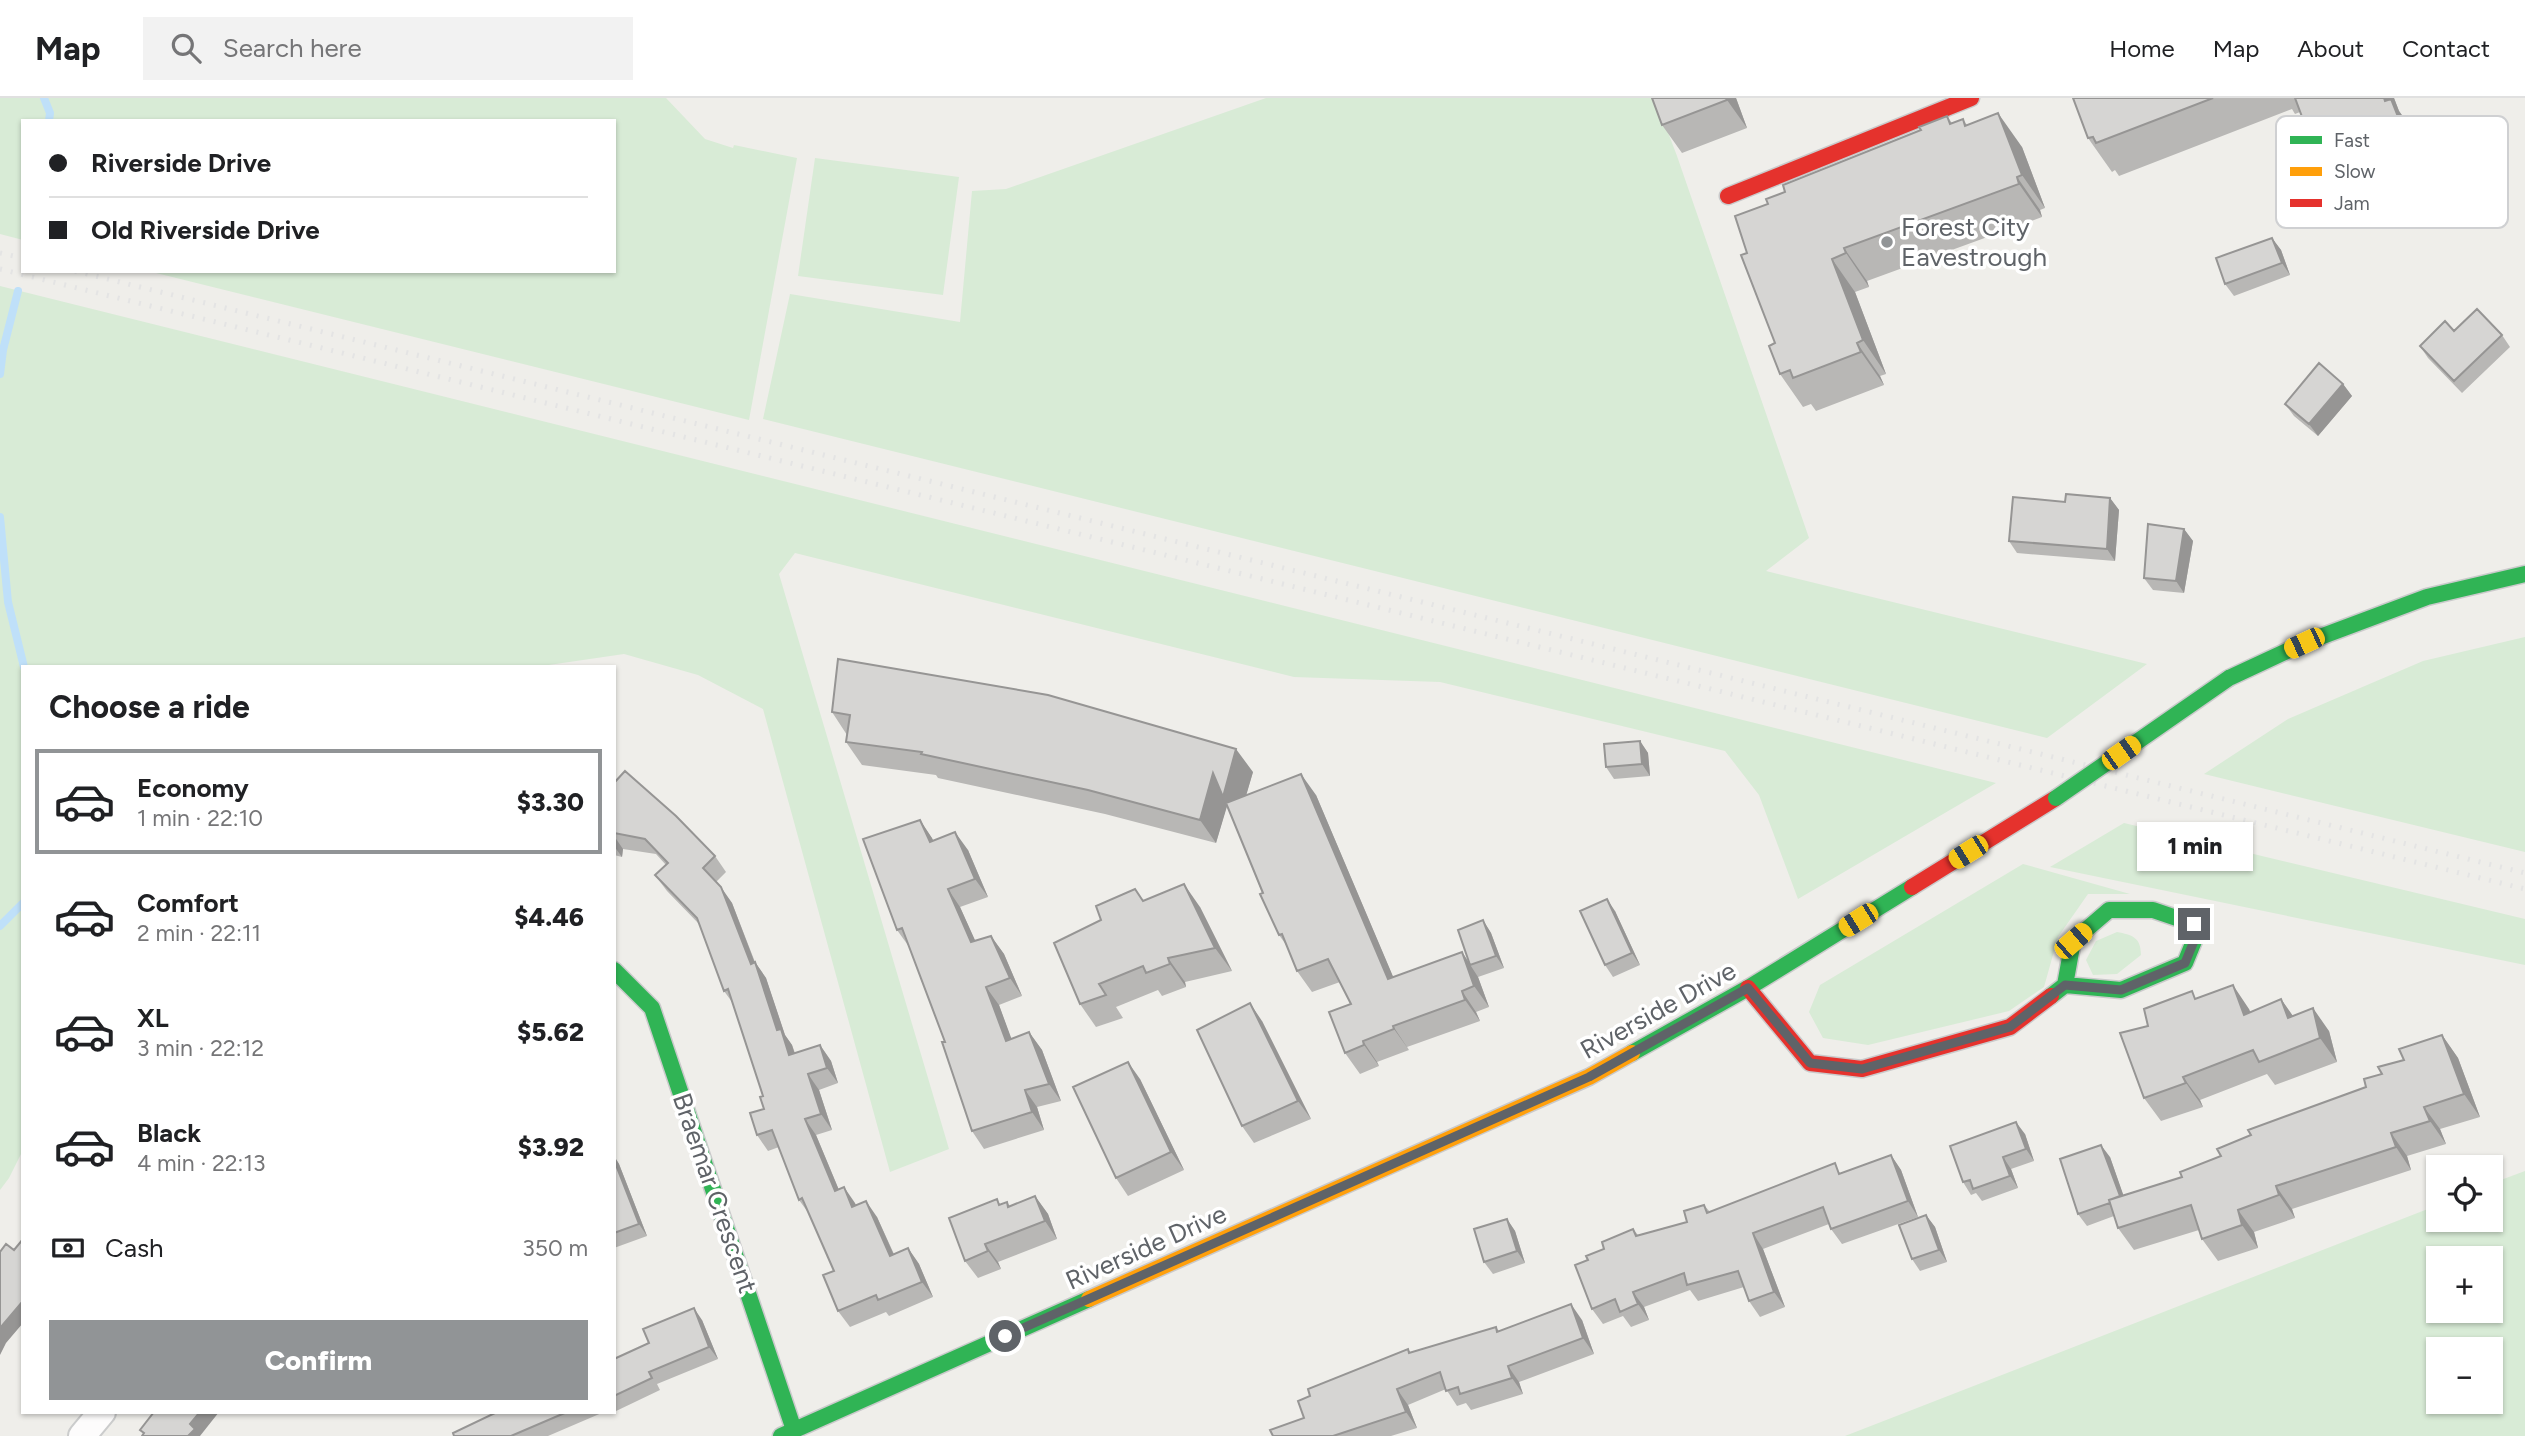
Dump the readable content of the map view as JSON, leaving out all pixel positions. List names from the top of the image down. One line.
{"streets":{"main road":["Riverside Drive","Braemar Crescent"]},"crossings":[["Riverside Drive","Braemar Crescent"]],"places":["Forest City Eavestrough"],"legend":["Fast","Slow","Jam"],"page":{"header":"Map","search":"Search here","nav":["Home","Map","About","Contact"],"banner":["Riverside Drive","Old Riverside Drive"],"heading":"Choose a ride","list":[{"name":"Economy","note":"1 min · 22:10","value":"$3.30"},{"name":"Comfort","note":"2 min · 22:11","value":"$4.46"},{"name":"XL","note":"3 min · 22:12","value":"$5.62"},{"name":"Black","note":"4 min · 22:13","value":"$3.92"}],"bubble":"1 min","map_buttons":["+","−"],"pay":["Cash","350 m"],"buttons":"Confirm"}}
